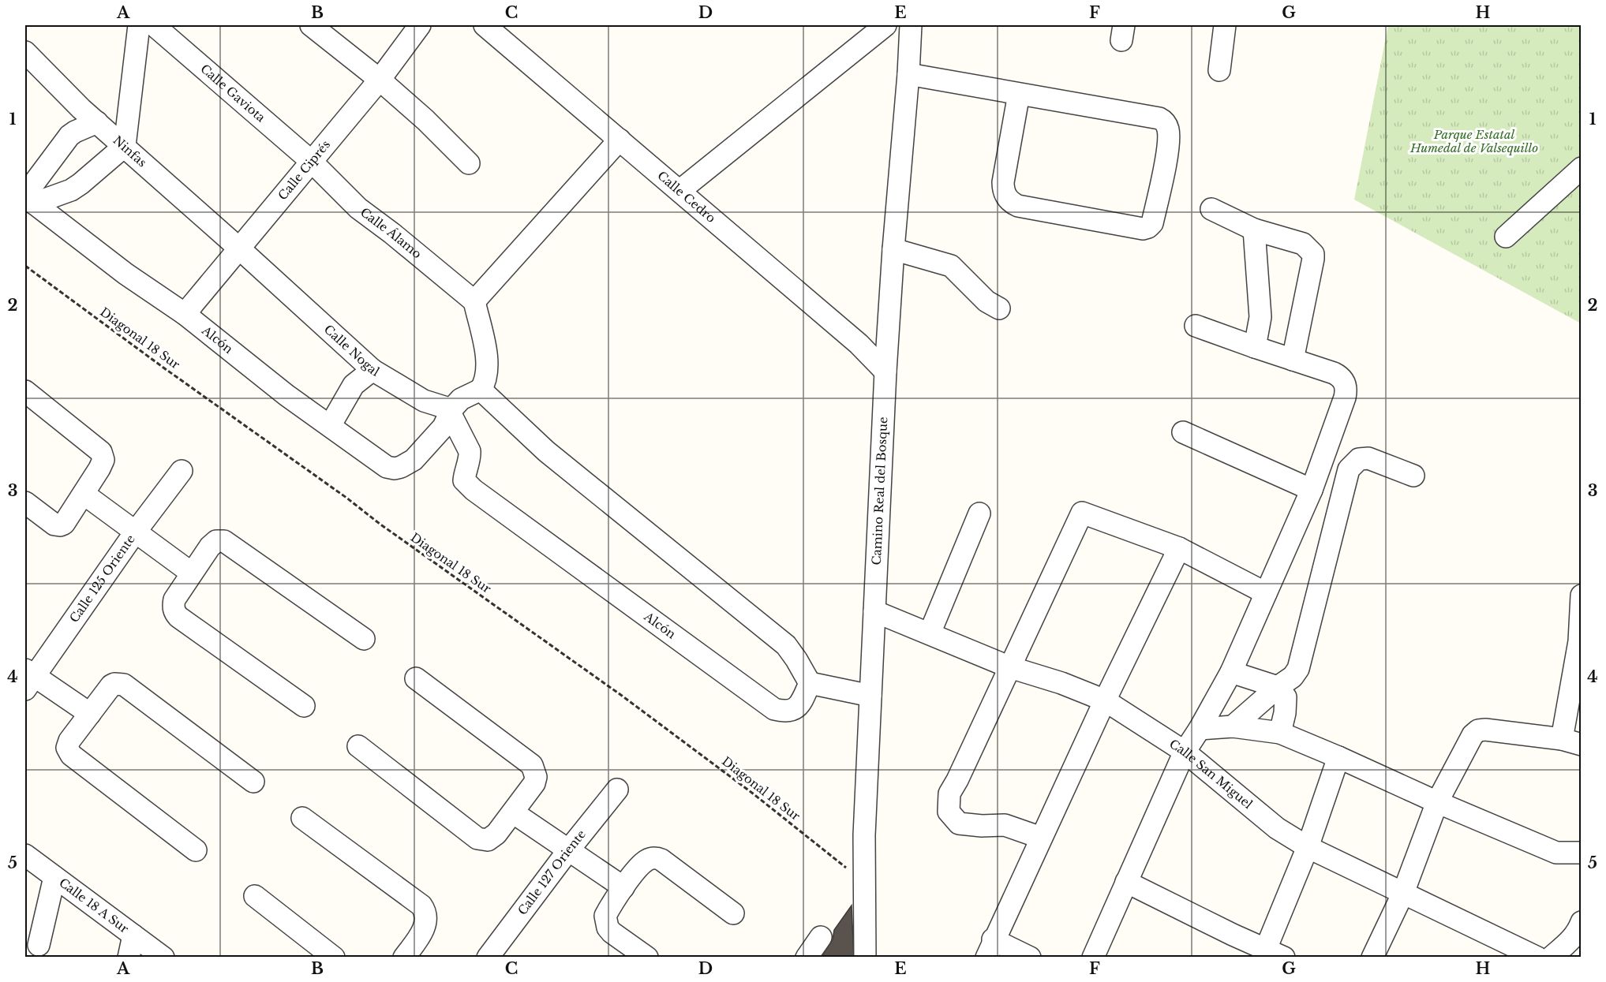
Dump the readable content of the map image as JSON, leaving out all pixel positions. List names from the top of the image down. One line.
{"streets":{"street":["Calle Gaviota","Ninfas","Calle Ciprés","Calle Cedro","Calle Álamo","Alcón","Calle Nogal","Camino Real del Bosque","Calle 125 Oriente","Calle San Miguel","Calle 127 Oriente","Calle 18 A Sur"],"path":["Diagonal 18 Sur"]},"crossings":[["Calle Gaviota","Calle Ciprés"],["Calle Gaviota","Calle Álamo"],["Ninfas","Calle Ciprés"],["Ninfas","Calle Nogal"],["Calle Ciprés","Calle Álamo"],["Calle Ciprés","Alcón"],["Calle Ciprés","Calle Nogal"],["Calle Cedro","Camino Real del Bosque"],["Diagonal 18 Sur","Camino Real del Bosque"],["Alcón","Calle Nogal"],["Camino Real del Bosque","Calle San Miguel"]],"parks":["Parque Estatal Humedal de Valsequillo"],"grid":{"columns":["A","B","C","D","E","F","G","H"],"rows":["1","2","3","4","5"]}}
